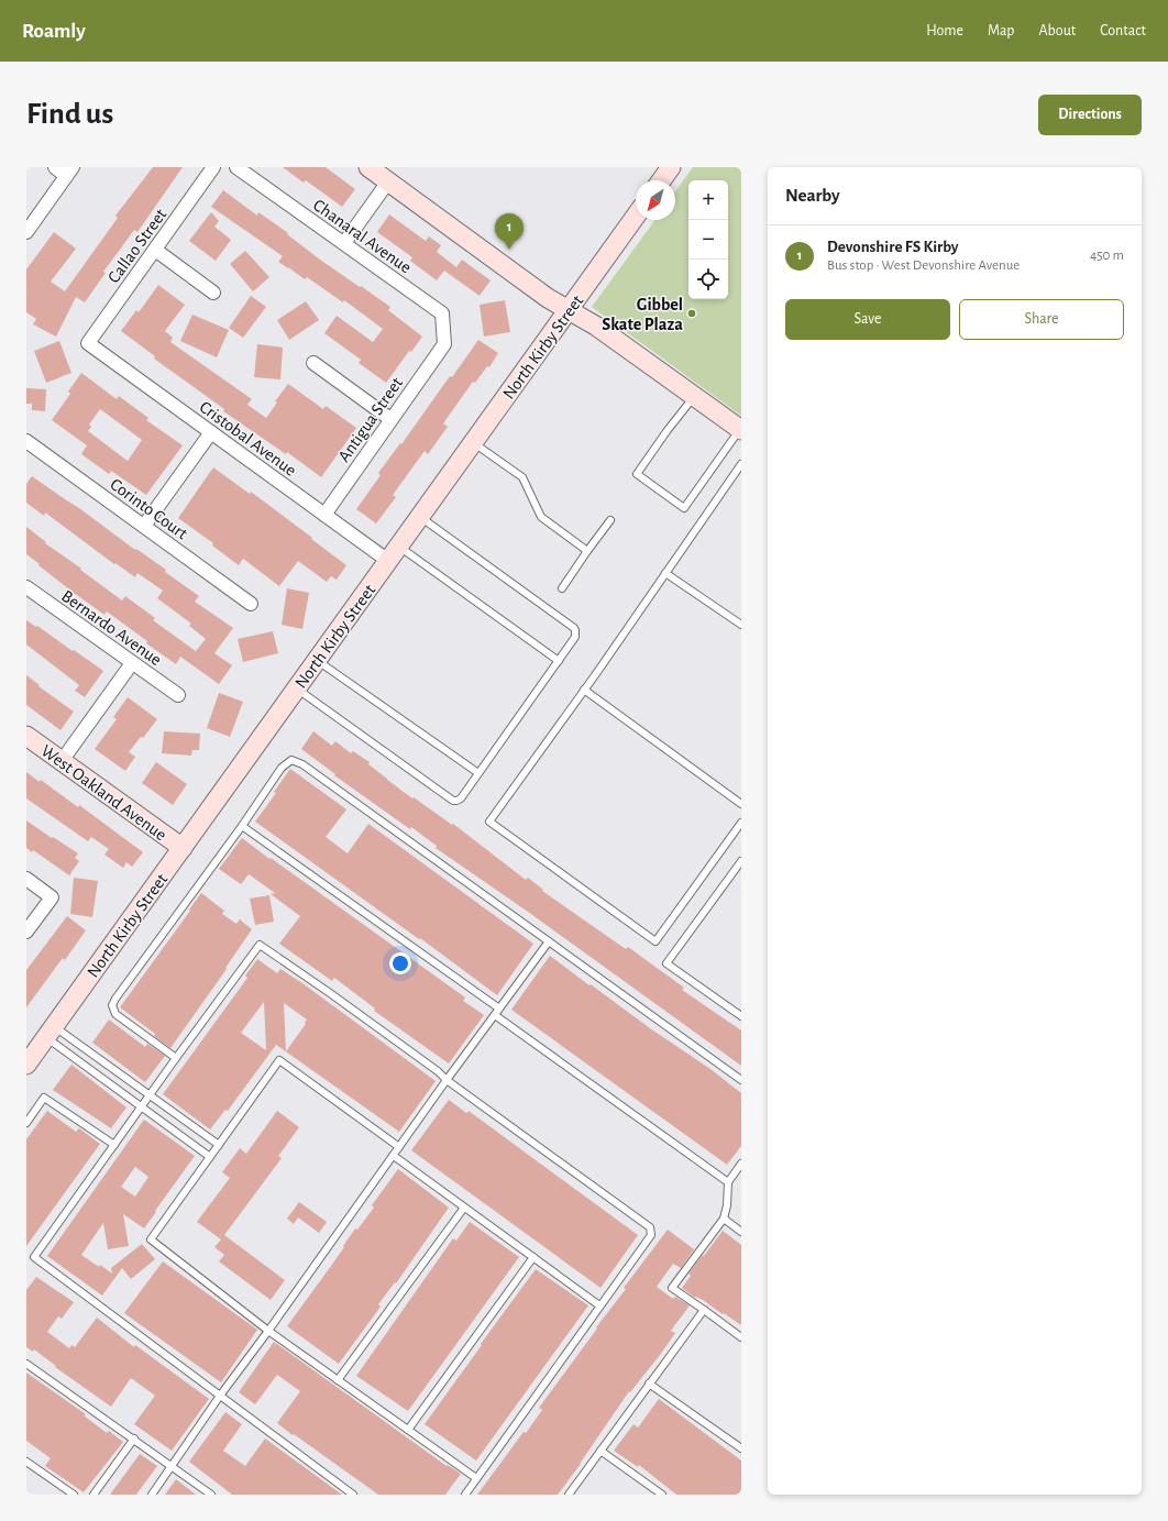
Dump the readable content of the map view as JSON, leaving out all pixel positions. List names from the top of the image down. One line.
{"streets":{"street":["Chanaral Avenue","Callao Street","North Kirby Street","Antigua Street","Cristobal Avenue","Corinto Court","Bernardo Avenue","West Oakland Avenue"]},"crossings":[["Chanaral Avenue","Antigua Street"],["Callao Street","Cristobal Avenue"],["North Kirby Street","Cristobal Avenue"],["North Kirby Street","West Oakland Avenue"],["Antigua Street","Cristobal Avenue"]],"places":["Gibbel Skate Plaza"],"north":"bottom left","page":{"header":"Roamly","nav":["Home","Map","About","Contact"],"buttons":["Directions",["Save","Share"]],"title":"Find us","heading":"Nearby","map_buttons":["+","−"],"pins":"1","list":[{"mark":"1","name":"Devonshire FS Kirby","note":"Bus stop · West Devonshire Avenue","value":"450 m"}]}}
